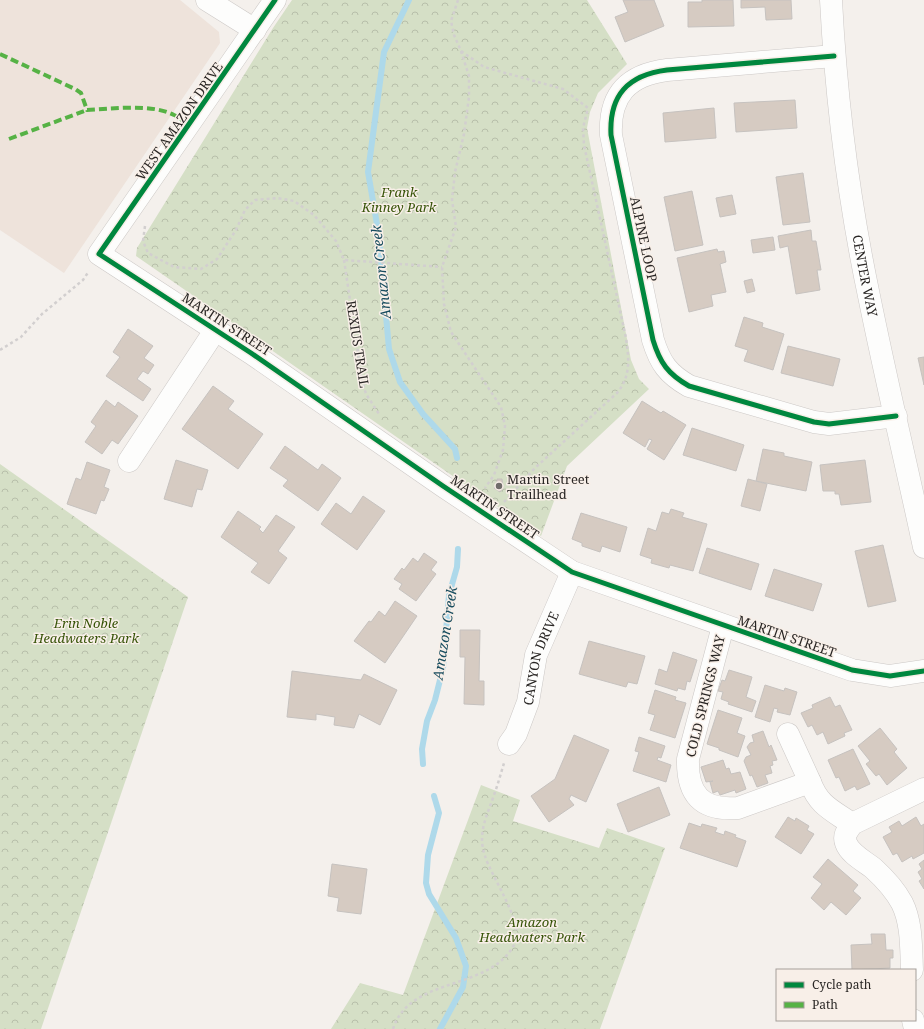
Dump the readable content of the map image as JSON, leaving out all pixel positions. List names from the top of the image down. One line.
{"streets":{"street":["WEST AMAZON DRIVE","ALPINE LOOP","CENTER WAY","MARTIN STREET","CANYON DRIVE","COLD SPRINGS WAY"],"path":["REXIUS TRAIL"]},"crossings":[["WEST AMAZON DRIVE","MARTIN STREET"],["ALPINE LOOP","CENTER WAY"],["MARTIN STREET","CANYON DRIVE"],["MARTIN STREET","COLD SPRINGS WAY"]],"water":["Amazon Creek"],"parks":["Frank Kinney Park","Erin Noble Headwaters Park","Amazon Headwaters Park"],"places":["Martin Street Trailhead"],"legend":["Cycle path","Path"]}
